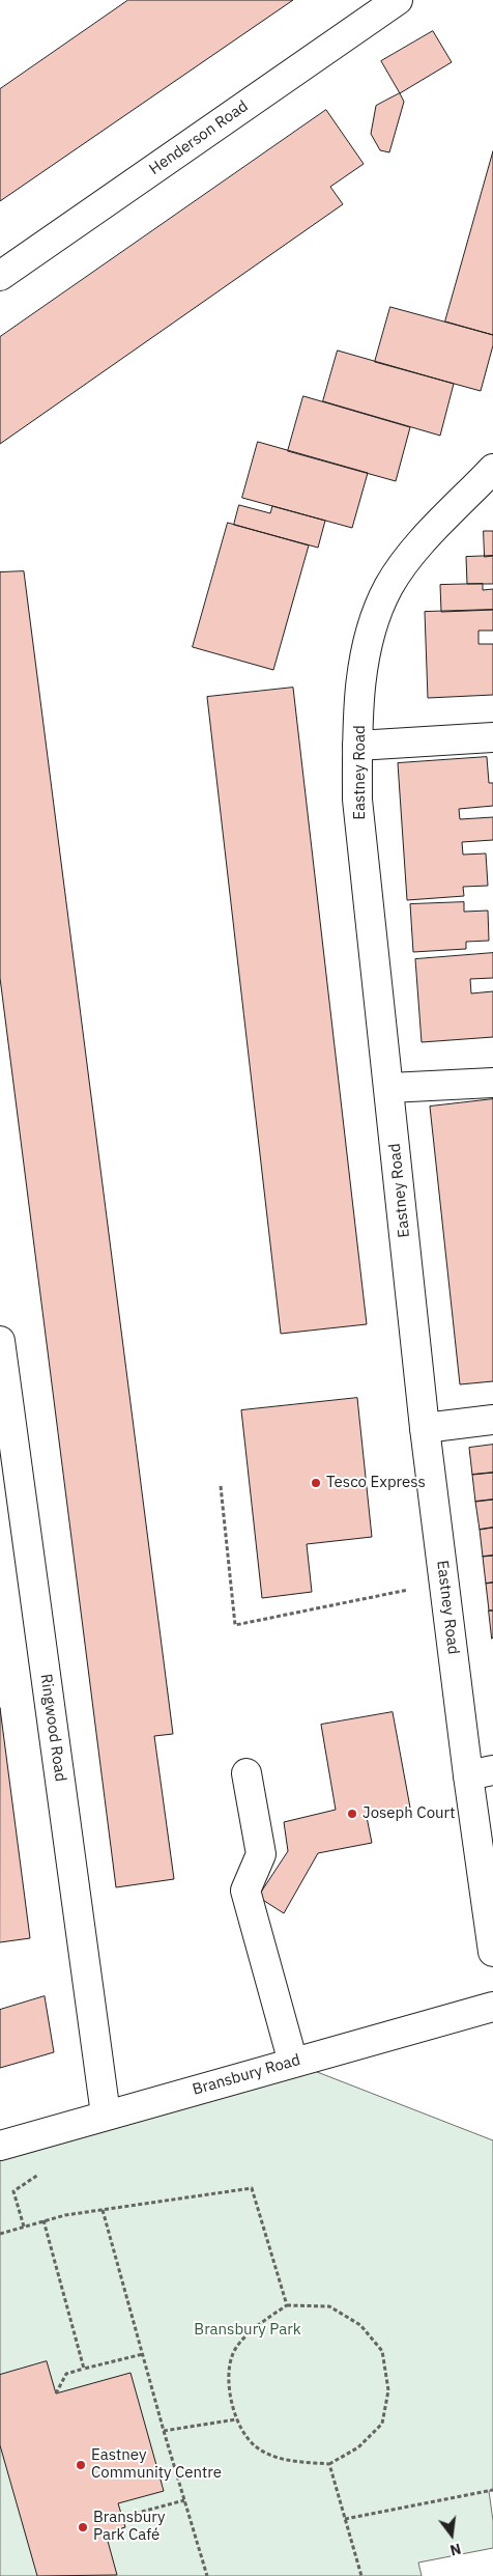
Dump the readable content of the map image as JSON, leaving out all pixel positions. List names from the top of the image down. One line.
{"streets":{"street":["Henderson Road","Eastney Road","Ringwood Road","Bransbury Road"]},"crossings":[["Ringwood Road","Bransbury Road"]],"parks":["Bransbury Park"],"places":["Tesco Express","Joseph Court","Eastney Community Centre","Bransbury Park Café"],"north":"bottom"}
